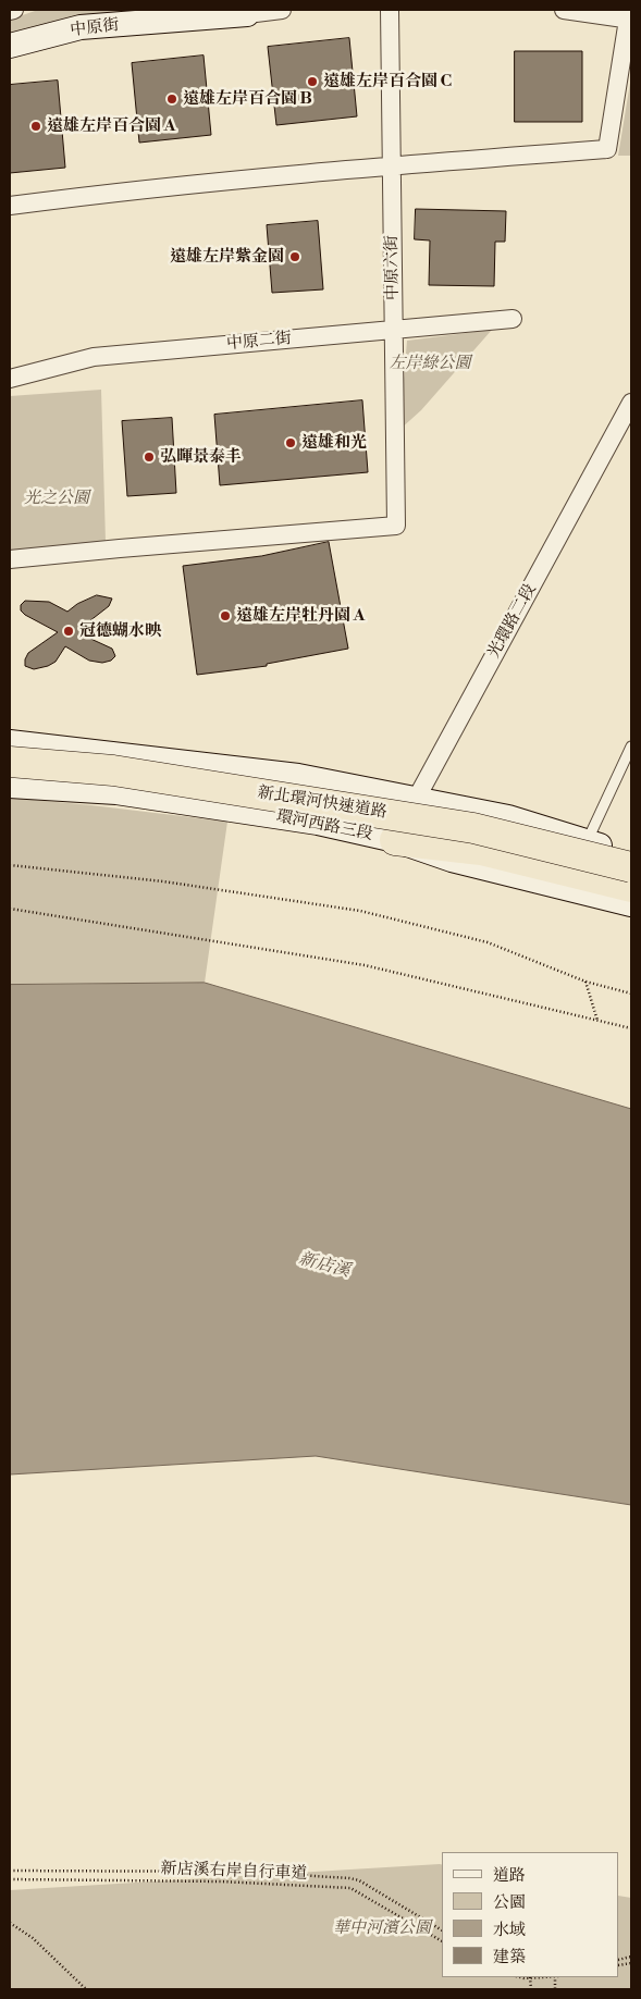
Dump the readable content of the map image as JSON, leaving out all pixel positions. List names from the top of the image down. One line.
{"streets":{"highway":["新北環河快速道路"],"main road":["中原街","環河西路三段"],"street":["中原六街","中原二街","光環路二段"],"path":["新店溪右岸自行車道"]},"crossings":[["中原六街","中原二街"],["光環路二段","新北環河快速道路"],["光環路二段","環河西路三段"],["新北環河快速道路","環河西路三段"]],"water":["新店溪"],"parks":["左岸綠公園","光之公園","華中河濱公園"],"places":["遠雄左岸百合園 C","遠雄左岸百合園 B","遠雄左岸百合園 A","遠雄左岸紫金園","遠雄和光","弘暉景泰丰","遠雄左岸牡丹園 A","冠德蝴水映"],"legend":["道路","公園","水域","建築"]}
